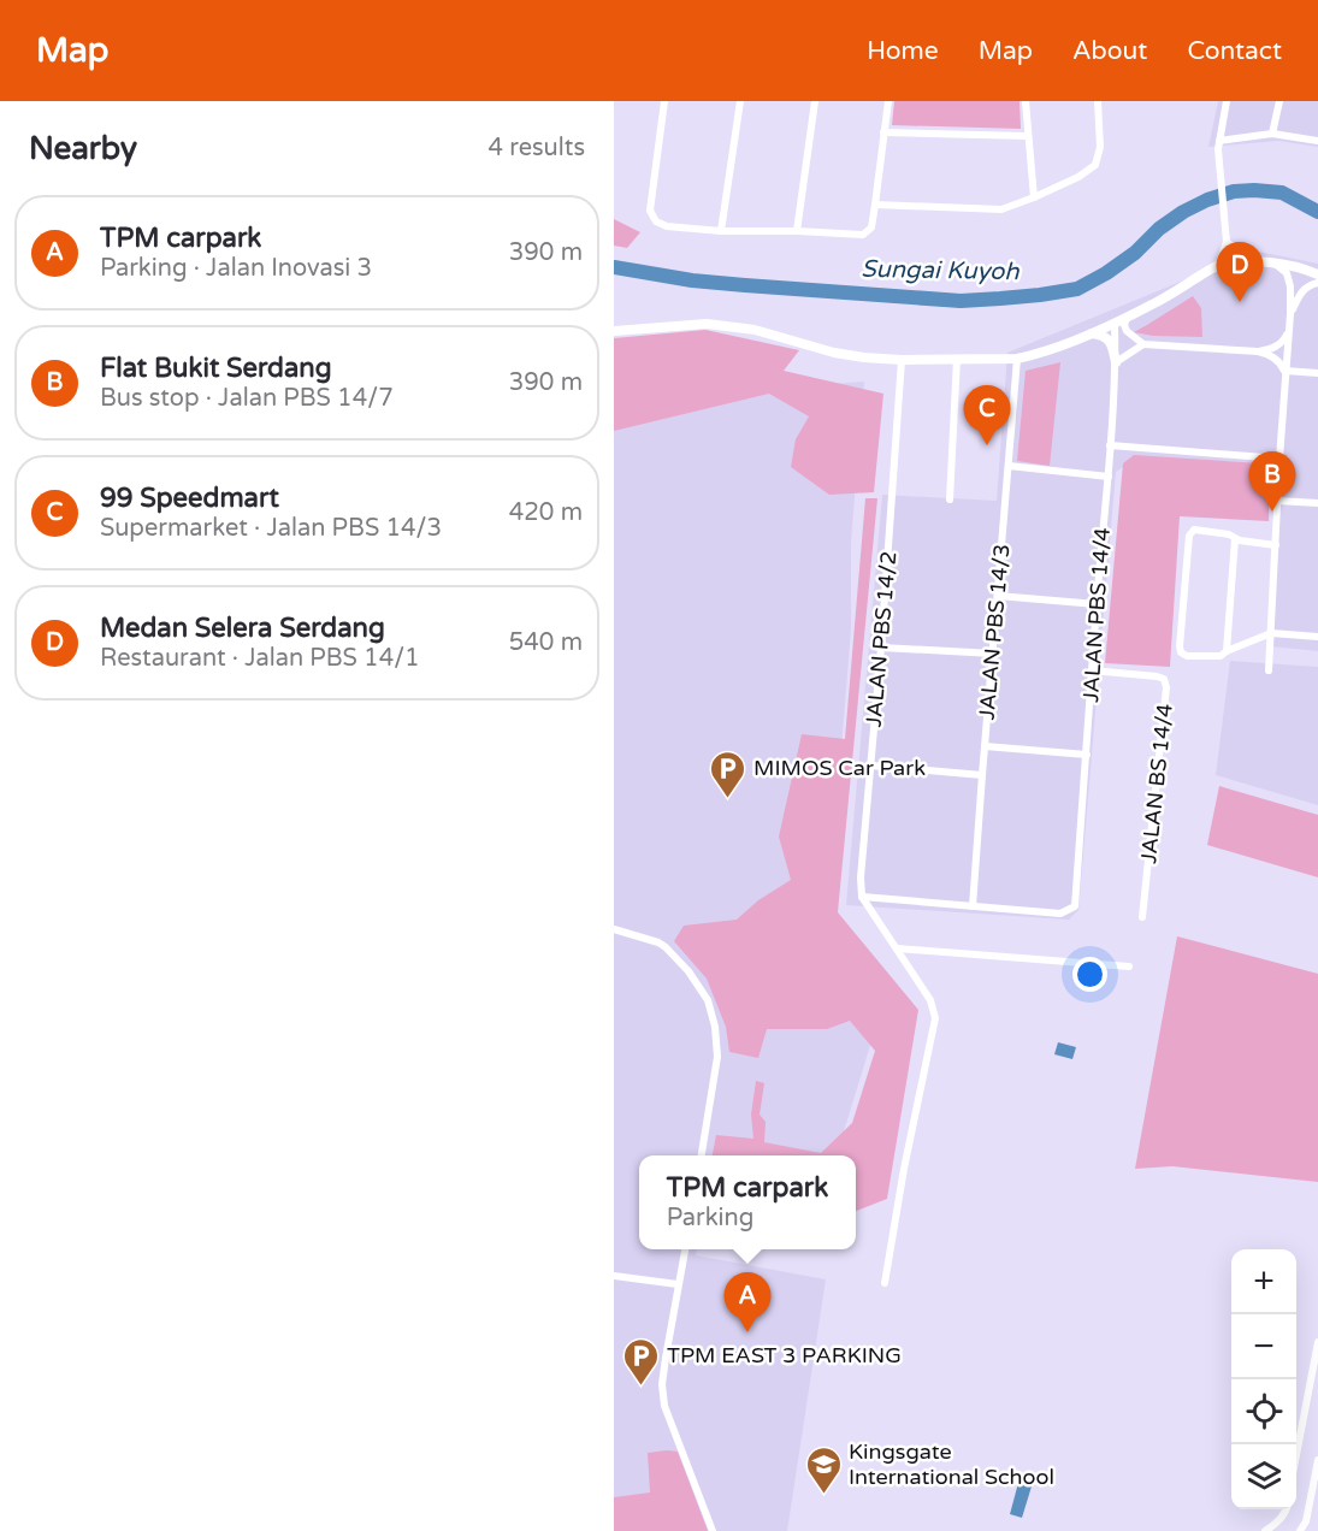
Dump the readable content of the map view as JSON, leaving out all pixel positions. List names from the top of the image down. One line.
{"streets":{"street":["JALAN PBS 14/4","JALAN PBS 14/3","JALAN PBS 14/2","JALAN BS 14/4"]},"crossings":[["JALAN PBS 14/4","JALAN PBS 14/3"],["JALAN PBS 14/4","JALAN BS 14/4"]],"water":["Sungai Kuyoh"],"places":{"parking":["MIMOS Car Park","TPM EAST 3 PARKING"],"school or university":["Kingsgate International School"]},"page":{"header":"Map","nav":["Home","Map","About","Contact"],"heading":["Nearby","4 results"],"list":[{"mark":"A","name":"TPM carpark","note":"Parking · Jalan Inovasi 3","value":"390 m"},{"mark":"B","name":"Flat Bukit Serdang","note":"Bus stop · Jalan PBS 14/7","value":"390 m"},{"mark":"C","name":"99 Speedmart","note":"Supermarket · Jalan PBS 14/3","value":"420 m"},{"mark":"D","name":"Medan Selera Serdang","note":"Restaurant · Jalan PBS 14/1","value":"540 m"}],"pins":["D","C","B","A"],"popup":["TPM carpark","Parking"],"map_buttons":["+","−"]}}
